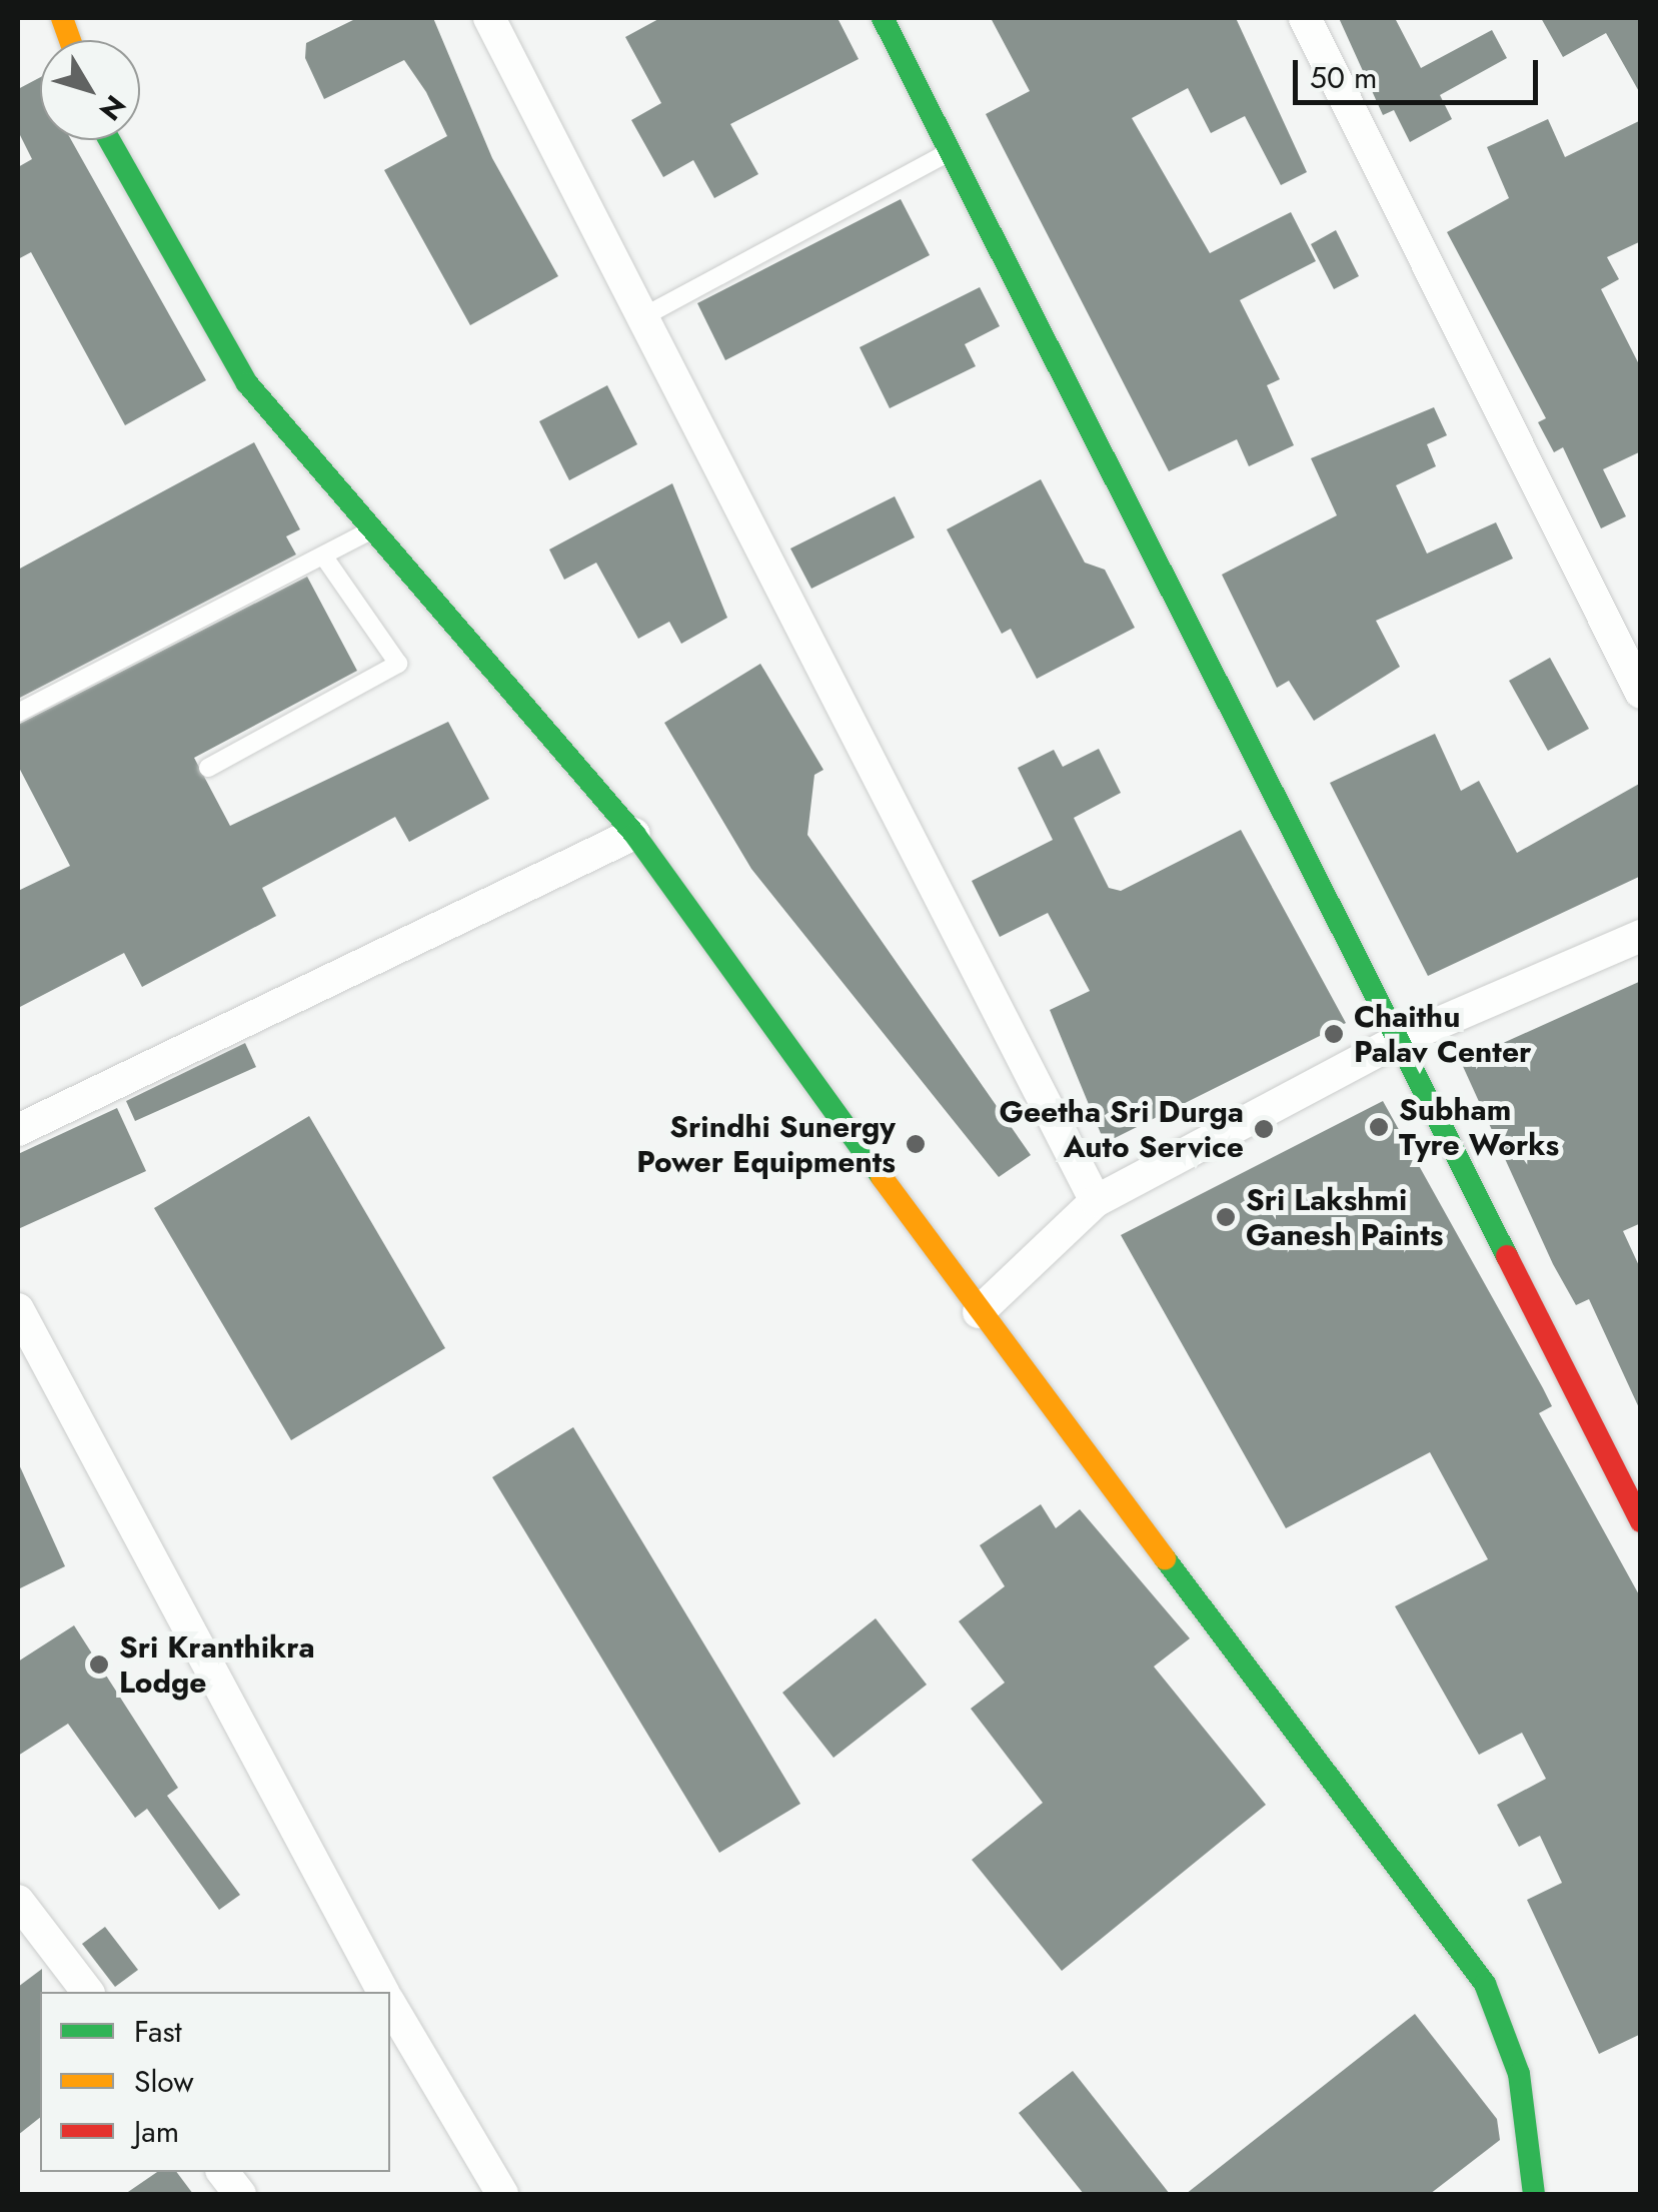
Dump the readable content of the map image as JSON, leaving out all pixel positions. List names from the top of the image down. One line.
{"places":["Chaithu Palav Center","Subham Tyre Works","Geetha Sri Durga Auto Service","Srindhi Sunergy Power Equipments","Sri Lakshmi Ganesh Paints","Sri Kranthikra Lodge"],"legend":["Fast","Slow","Jam"],"scale_bar":"50 m","north":"bottom right"}
